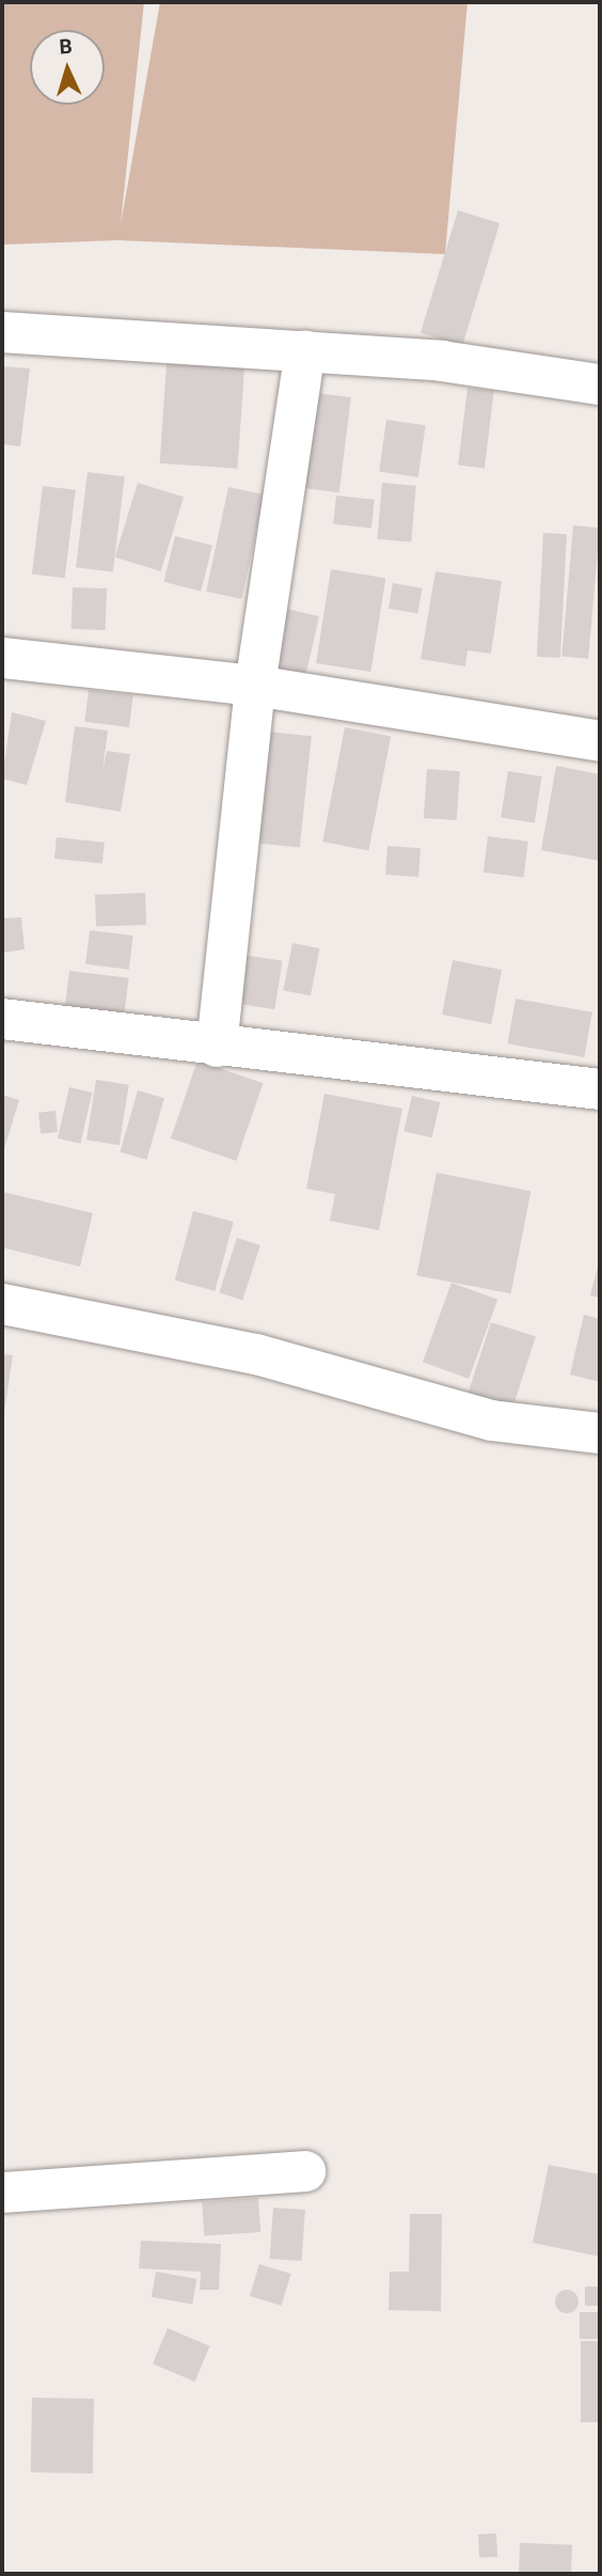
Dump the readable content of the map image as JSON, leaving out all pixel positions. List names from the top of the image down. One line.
{"north":"top"}
